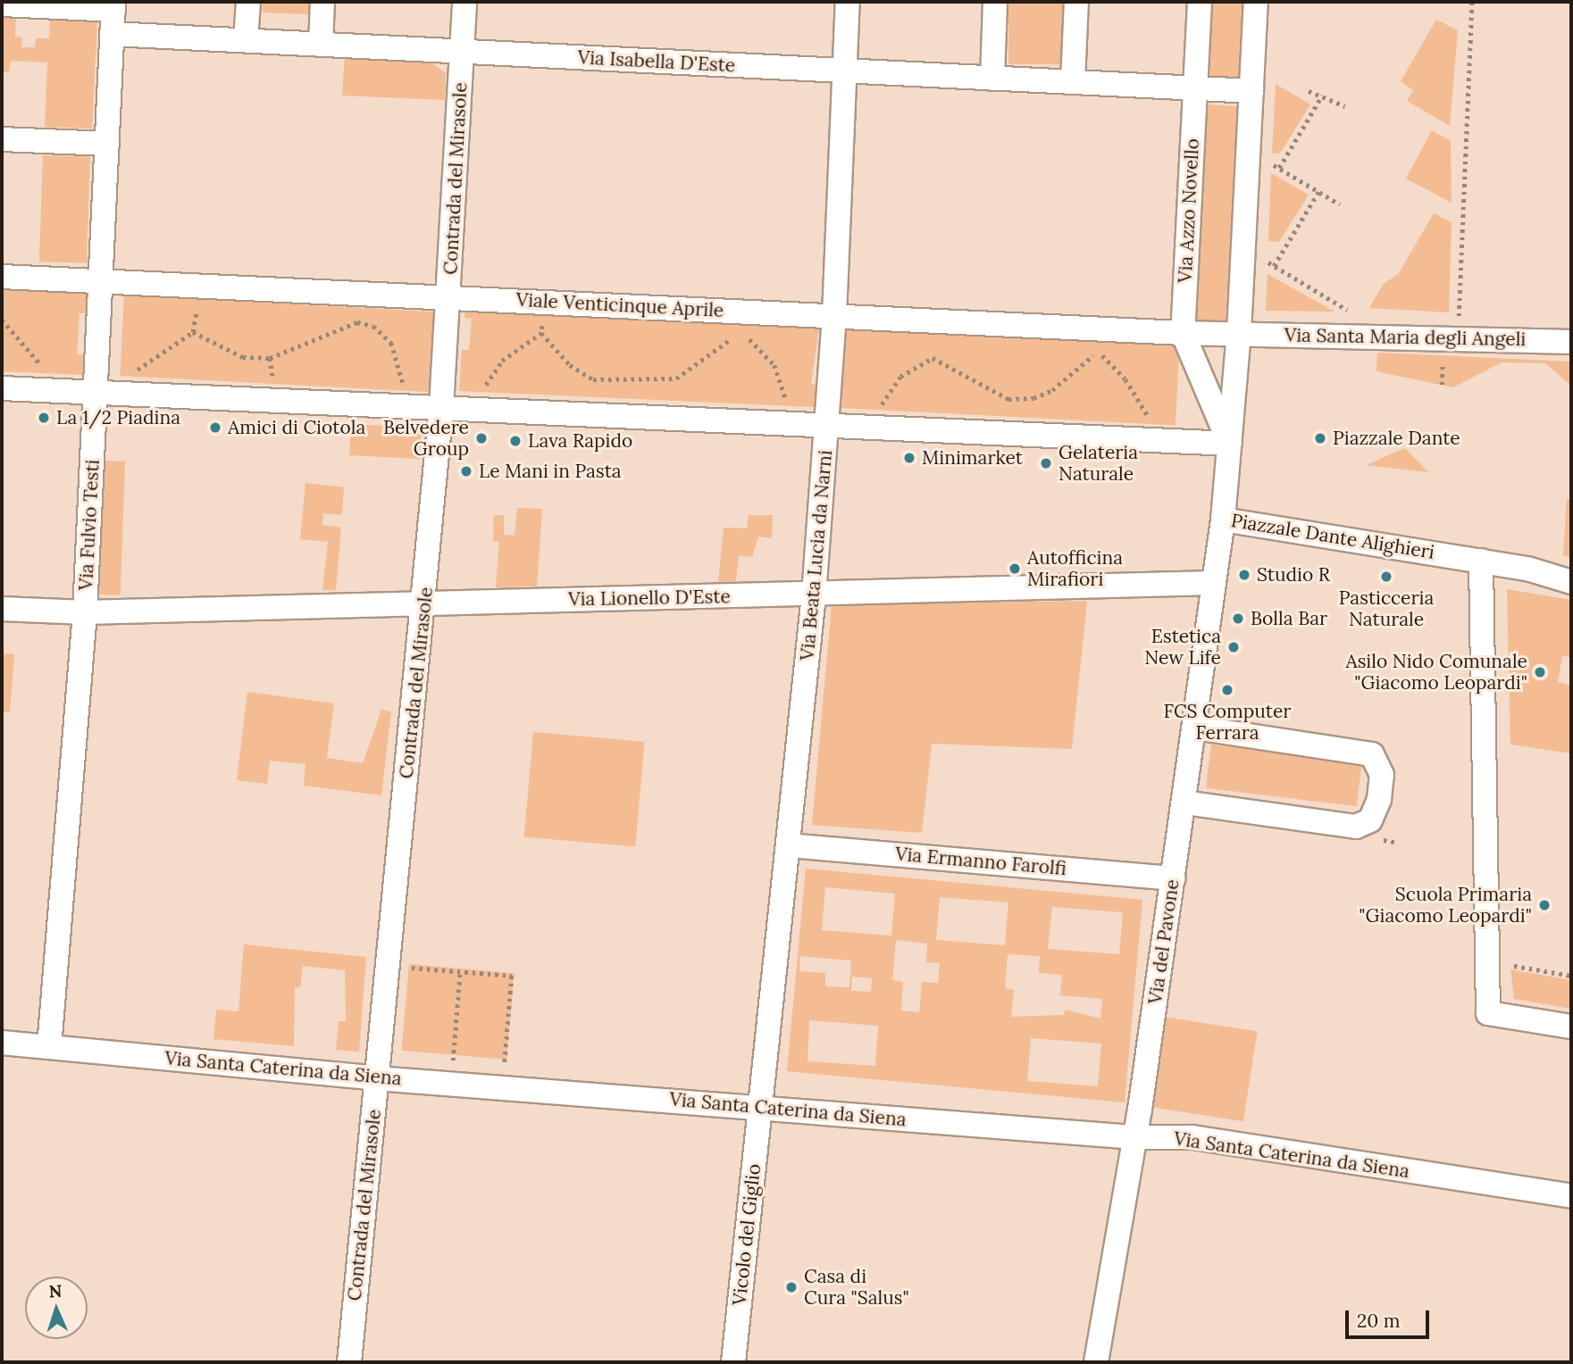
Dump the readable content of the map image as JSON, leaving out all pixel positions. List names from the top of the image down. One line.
{"streets":{"street":["Via Isabella D'Este","Contrada del Mirasole","Via Azzo Novello","Viale Venticinque Aprile","Via Santa Maria degli Angeli","Via Fulvio Testi","Piazzale Dante Alighieri","Via Beata Lucia da Narni","Via Lionello D'Este","Via Ermanno Farolfi","Via del Pavone","Via Santa Caterina da Siena","Vicolo del Giglio"]},"crossings":[["Via Isabella D'Este","Contrada del Mirasole"],["Via Isabella D'Este","Via Azzo Novello"],["Via Isabella D'Este","Via Fulvio Testi"],["Via Isabella D'Este","Via Beata Lucia da Narni"],["Contrada del Mirasole","Viale Venticinque Aprile"],["Contrada del Mirasole","Via Lionello D'Este"],["Contrada del Mirasole","Via Santa Caterina da Siena"],["Via Azzo Novello","Viale Venticinque Aprile"],["Via Azzo Novello","Piazzale Dante Alighieri"],["Viale Venticinque Aprile","Via Santa Maria degli Angeli"],["Viale Venticinque Aprile","Via Fulvio Testi"],["Viale Venticinque Aprile","Piazzale Dante Alighieri"],["Viale Venticinque Aprile","Via Beata Lucia da Narni"],["Via Santa Maria degli Angeli","Piazzale Dante Alighieri"],["Via Fulvio Testi","Via Lionello D'Este"],["Via Fulvio Testi","Via Santa Caterina da Siena"],["Piazzale Dante Alighieri","Via del Pavone"],["Via Beata Lucia da Narni","Via Lionello D'Este"],["Via Beata Lucia da Narni","Via Ermanno Farolfi"],["Via Beata Lucia da Narni","Via Santa Caterina da Siena"],["Via Beata Lucia da Narni","Vicolo del Giglio"],["Via Lionello D'Este","Via del Pavone"],["Via Ermanno Farolfi","Via del Pavone"],["Via del Pavone","Via Santa Caterina da Siena"],["Via Santa Caterina da Siena","Vicolo del Giglio"]],"places":["La 1/2 Piadina","Amici di Ciotola","Belvedere Group","Piazzale Dante","Lava Rapido","Minimarket","Gelateria Naturale","Le Mani in Pasta","Autofficina Mirafiori","Studio R","Pasticceria Naturale","Bolla Bar","Estetica New Life","Asilo Nido Comunale \"Giacomo Leopardi\"","FCS Computer Ferrara","Scuola Primaria \"Giacomo Leopardi\"","Casa di Cura \"Salus\""],"scale_bar":"20 m","north":"top"}
